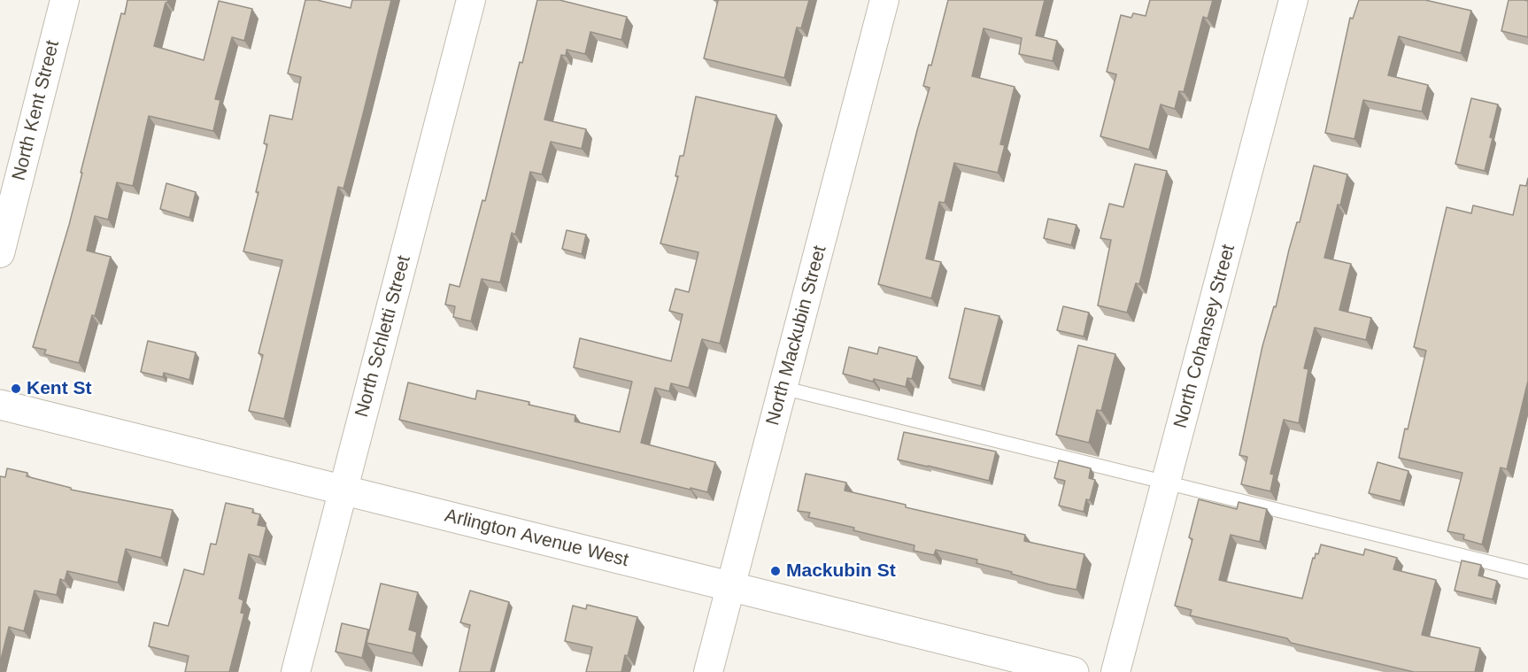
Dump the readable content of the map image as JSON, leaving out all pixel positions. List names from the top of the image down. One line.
{"streets":{"street":["North Kent Street","North Mackubin Street","North Schletti Street","North Cohansey Street","Arlington Avenue West"]},"crossings":[["North Mackubin Street","Arlington Avenue West"],["North Schletti Street","Arlington Avenue West"]],"places":["Kent St","Mackubin St"]}
